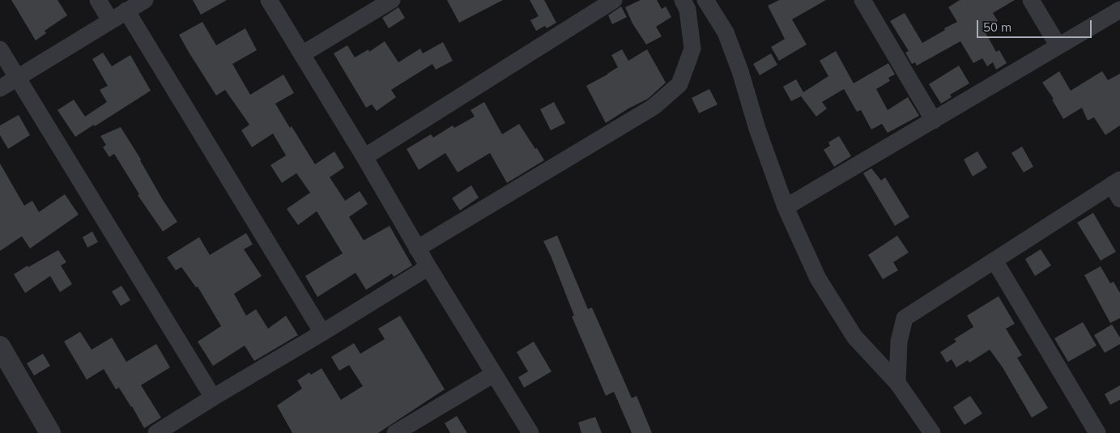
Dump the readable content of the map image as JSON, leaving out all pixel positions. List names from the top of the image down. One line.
{"scale_bar":"50 m"}
